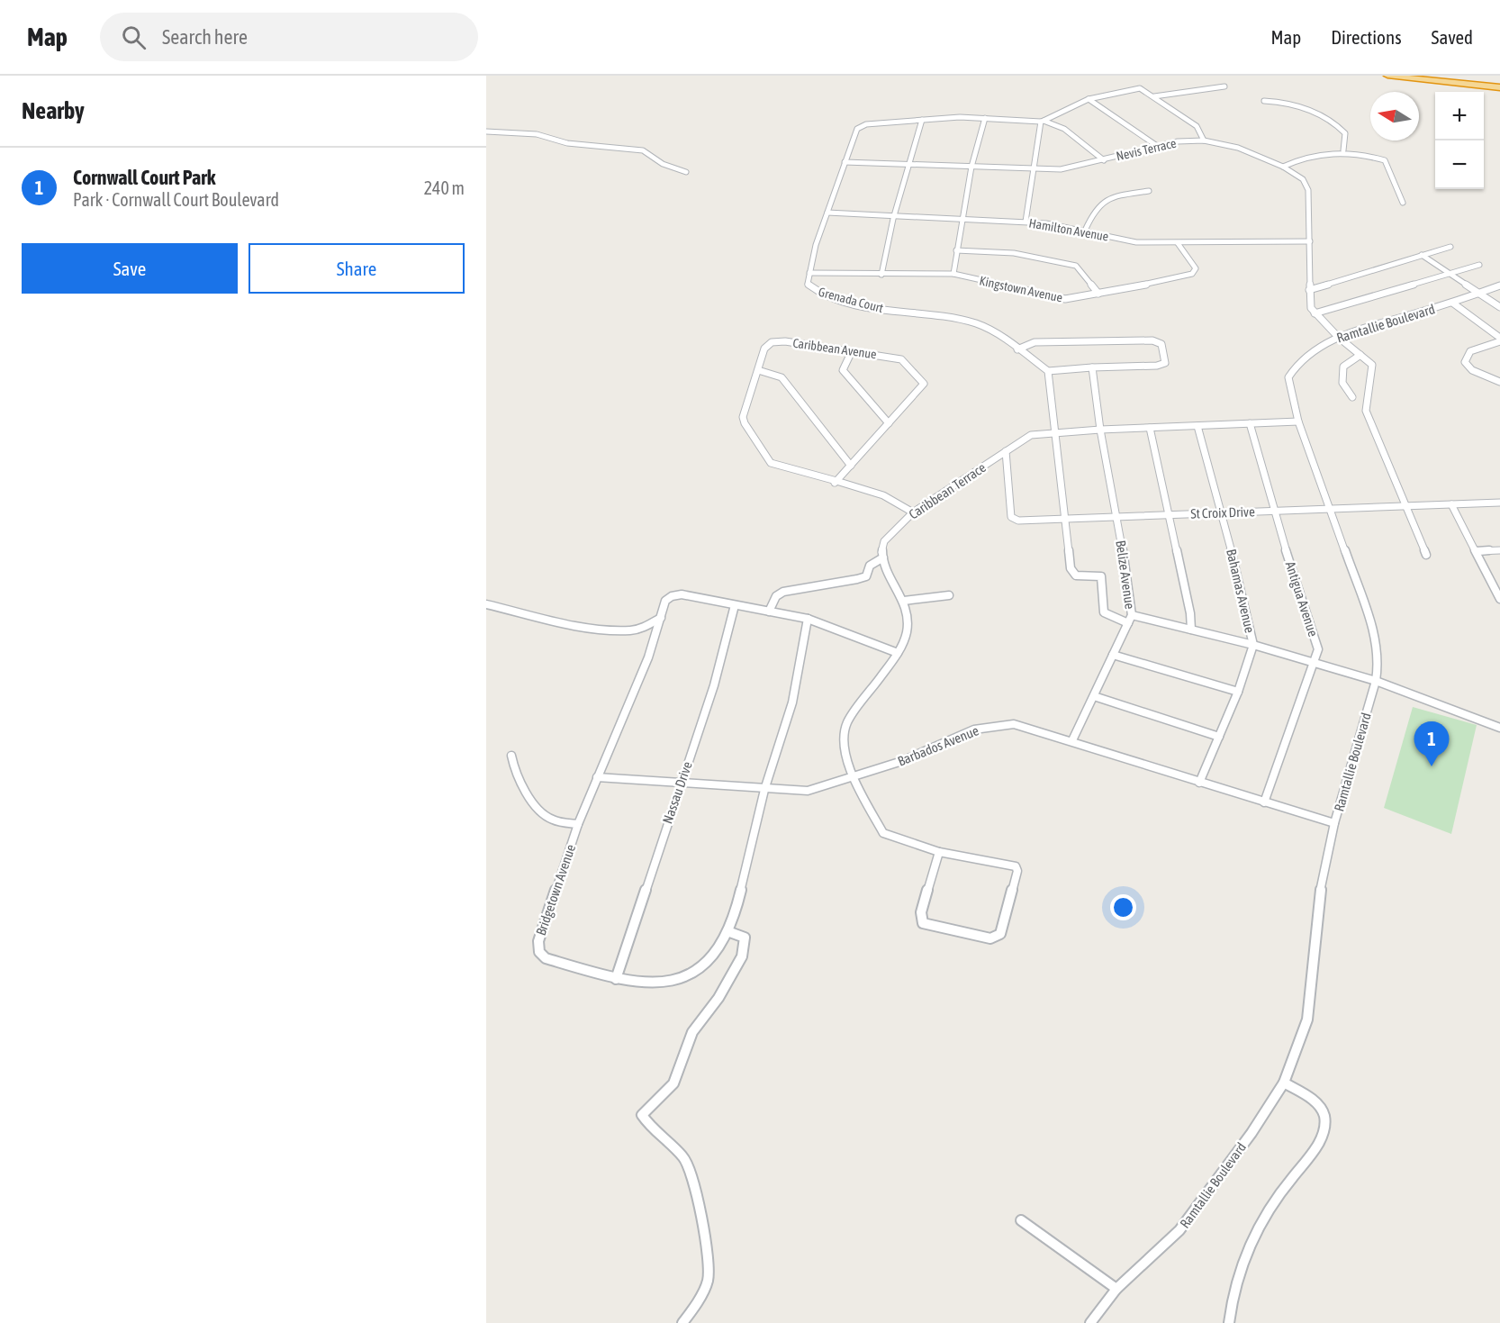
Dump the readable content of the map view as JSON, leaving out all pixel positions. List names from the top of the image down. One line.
{"streets":{"street":["Nevis Terrace","Hamilton Avenue","Kingstown Avenue","Grenada Court","Ramtallie Boulevard","Caribbean Avenue","Caribbean Terrace","St Croix Drive","Belize Avenue","Bahamas Avenue","Antigua Avenue","Barbados Avenue","Nassau Drive","Bridgetown Avenue"]},"crossings":[["Nevis Terrace","Hamilton Avenue"],["Nevis Terrace","Grenada Court"],["Hamilton Avenue","Kingstown Avenue"],["Hamilton Avenue","Grenada Court"],["Kingstown Avenue","Grenada Court"],["Ramtallie Boulevard","Caribbean Terrace"],["Ramtallie Boulevard","St Croix Drive"],["Ramtallie Boulevard","Barbados Avenue"],["Caribbean Avenue","Caribbean Terrace"],["Caribbean Terrace","St Croix Drive"],["Caribbean Terrace","Belize Avenue"],["Caribbean Terrace","Bahamas Avenue"],["Caribbean Terrace","Antigua Avenue"],["St Croix Drive","Belize Avenue"],["St Croix Drive","Bahamas Avenue"],["St Croix Drive","Antigua Avenue"],["Belize Avenue","Barbados Avenue"],["Bahamas Avenue","Barbados Avenue"],["Antigua Avenue","Barbados Avenue"],["Barbados Avenue","Nassau Drive"],["Barbados Avenue","Bridgetown Avenue"],["Nassau Drive","Bridgetown Avenue"]],"north":"left","page":{"header":"Map","search":"Search here","nav":["Map","Directions","Saved"],"heading":"Nearby","map_buttons":["+","−"],"list":[{"mark":"1","name":"Cornwall Court Park","note":"Park · Cornwall Court Boulevard","value":"240 m"}],"buttons":["Save","Share"],"pins":"1"}}
